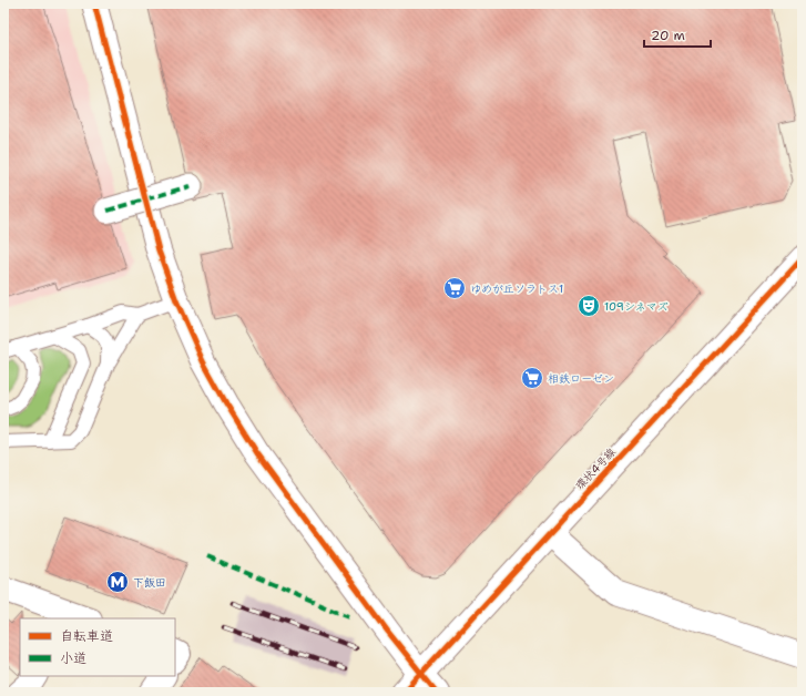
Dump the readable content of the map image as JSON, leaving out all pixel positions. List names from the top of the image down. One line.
{"streets":{"street":["環状4号線"]},"places":{"supermarket":["ゆめが丘ソラトス1","相鉄ローゼン"],"theatre":["109シネマズ"],"metro station":["下飯田"]},"legend":["自転車道","小道"],"scale_bar":"20 m"}
